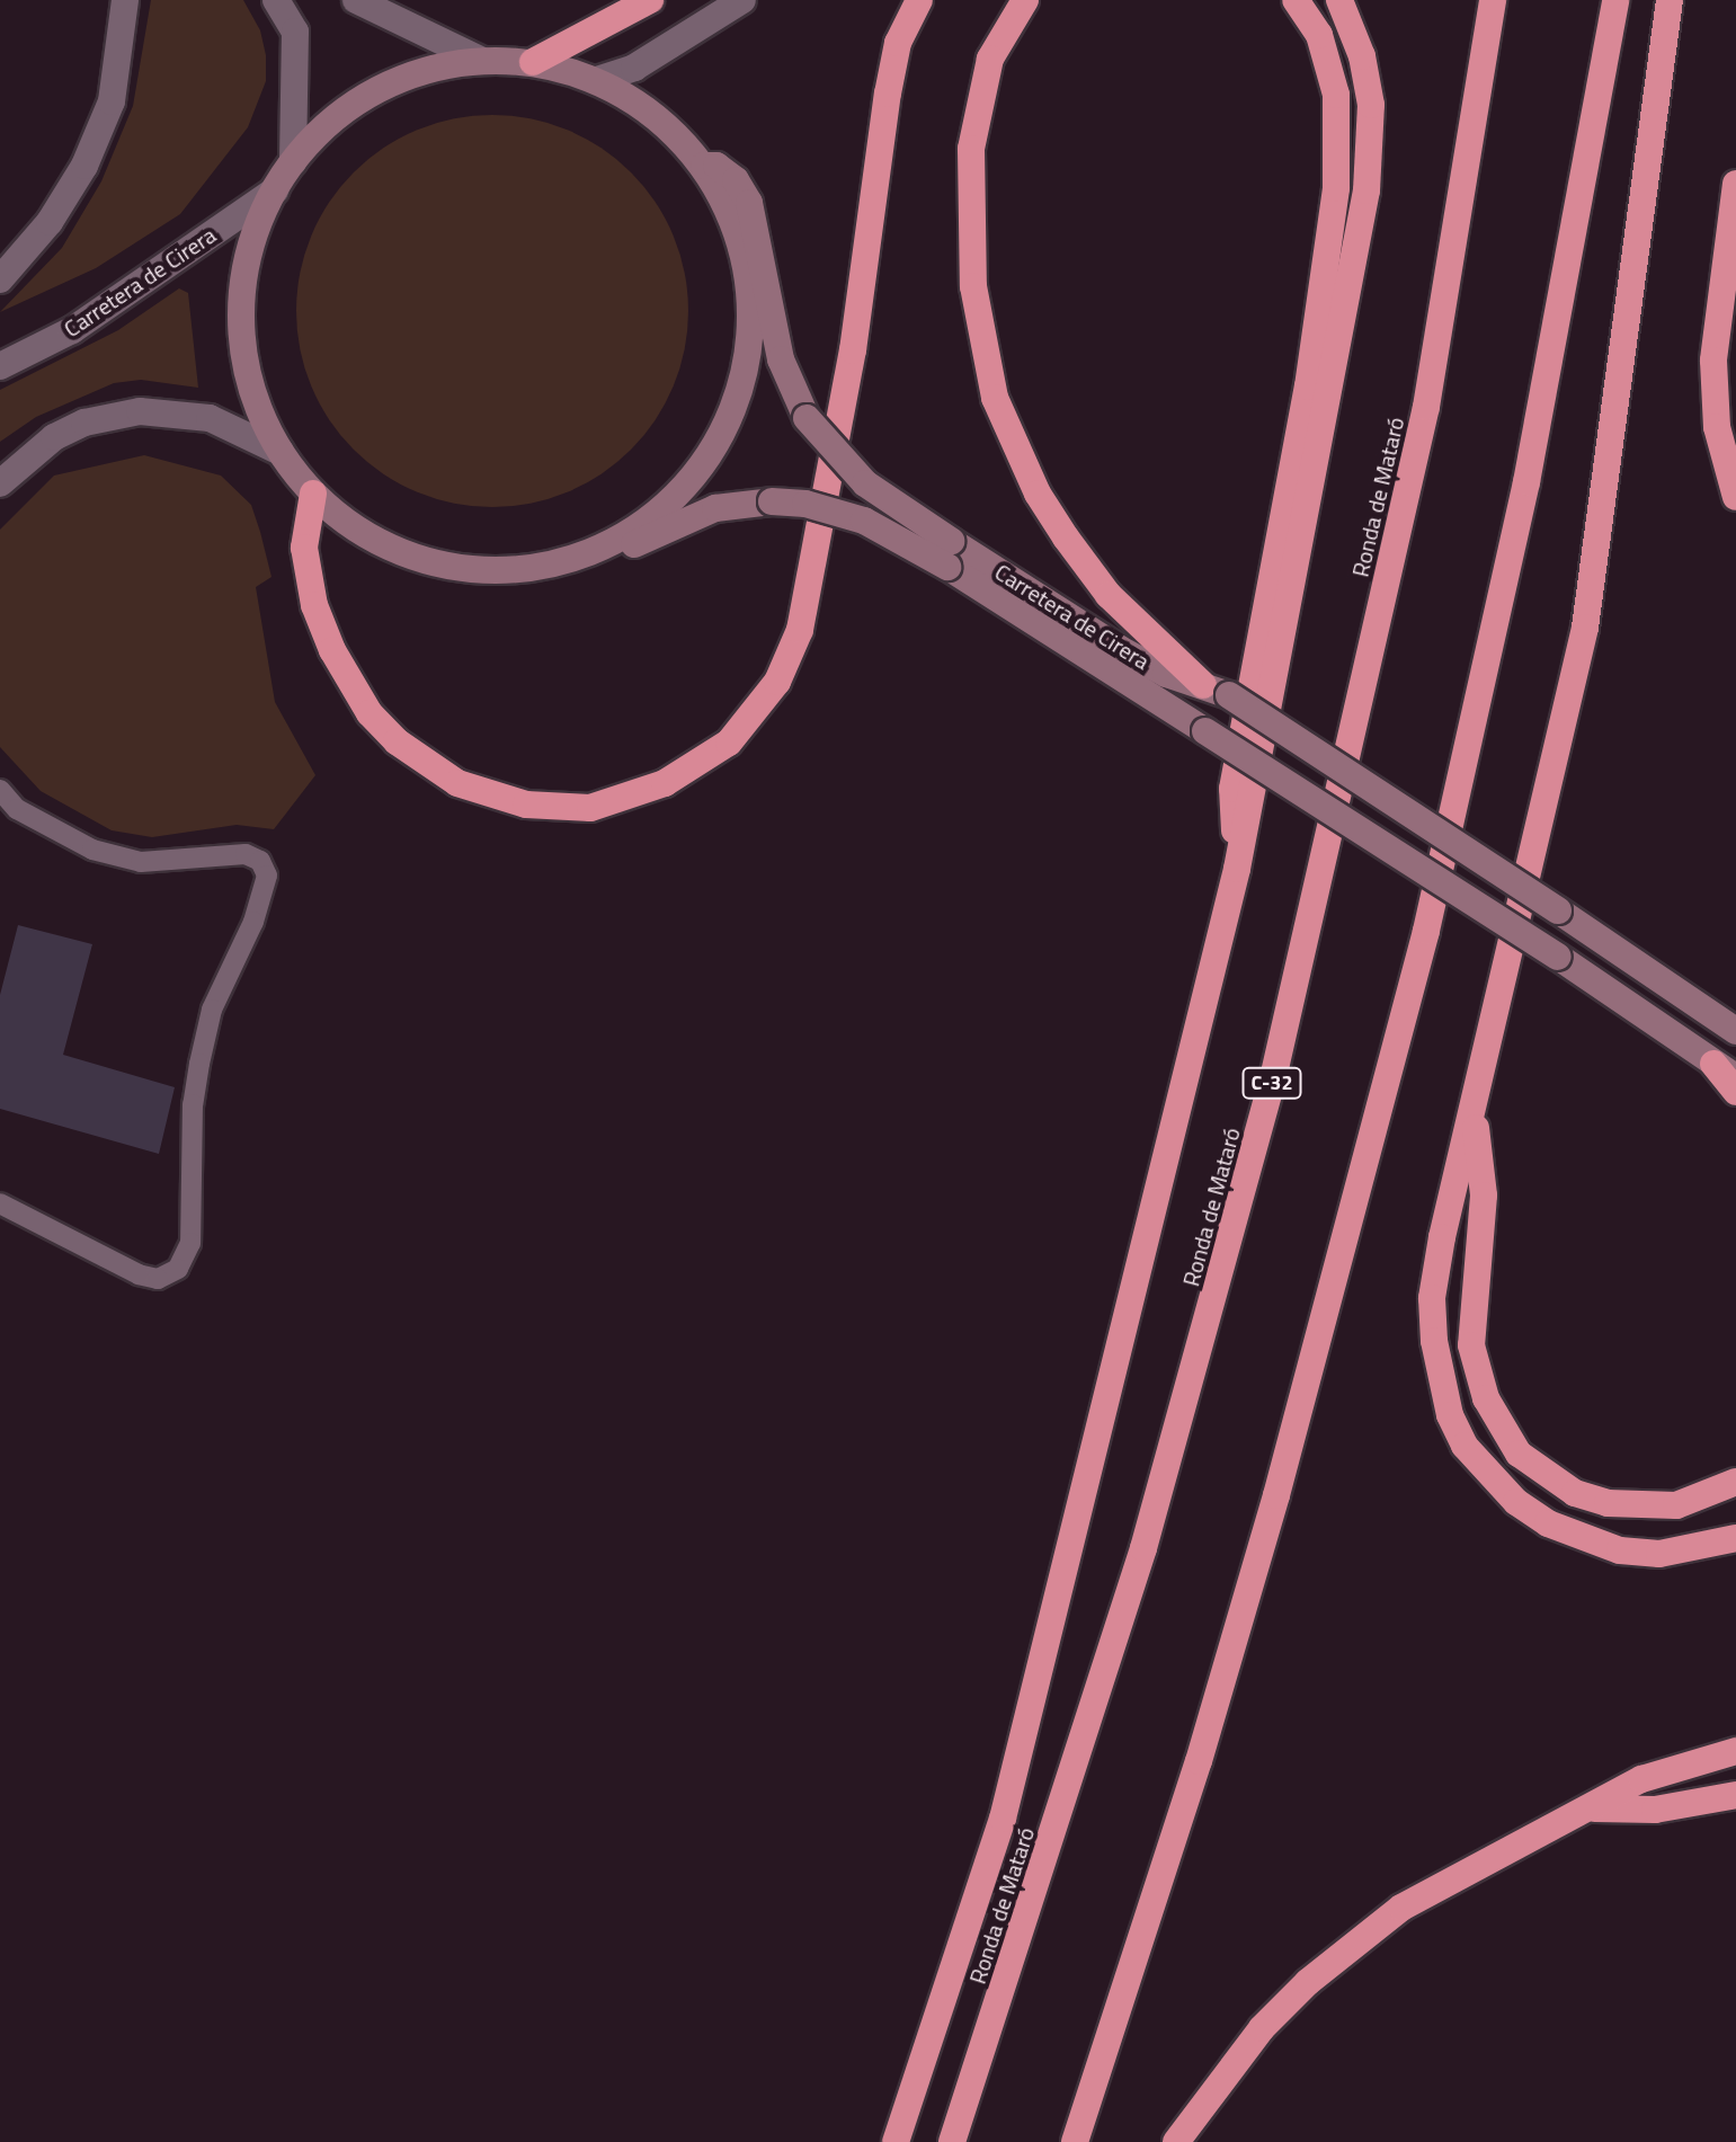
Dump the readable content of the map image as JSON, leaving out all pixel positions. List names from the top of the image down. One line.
{"streets":{"highway":["Ronda de Mataró","C-32"],"street":["Carretera de Cirera"]}}
